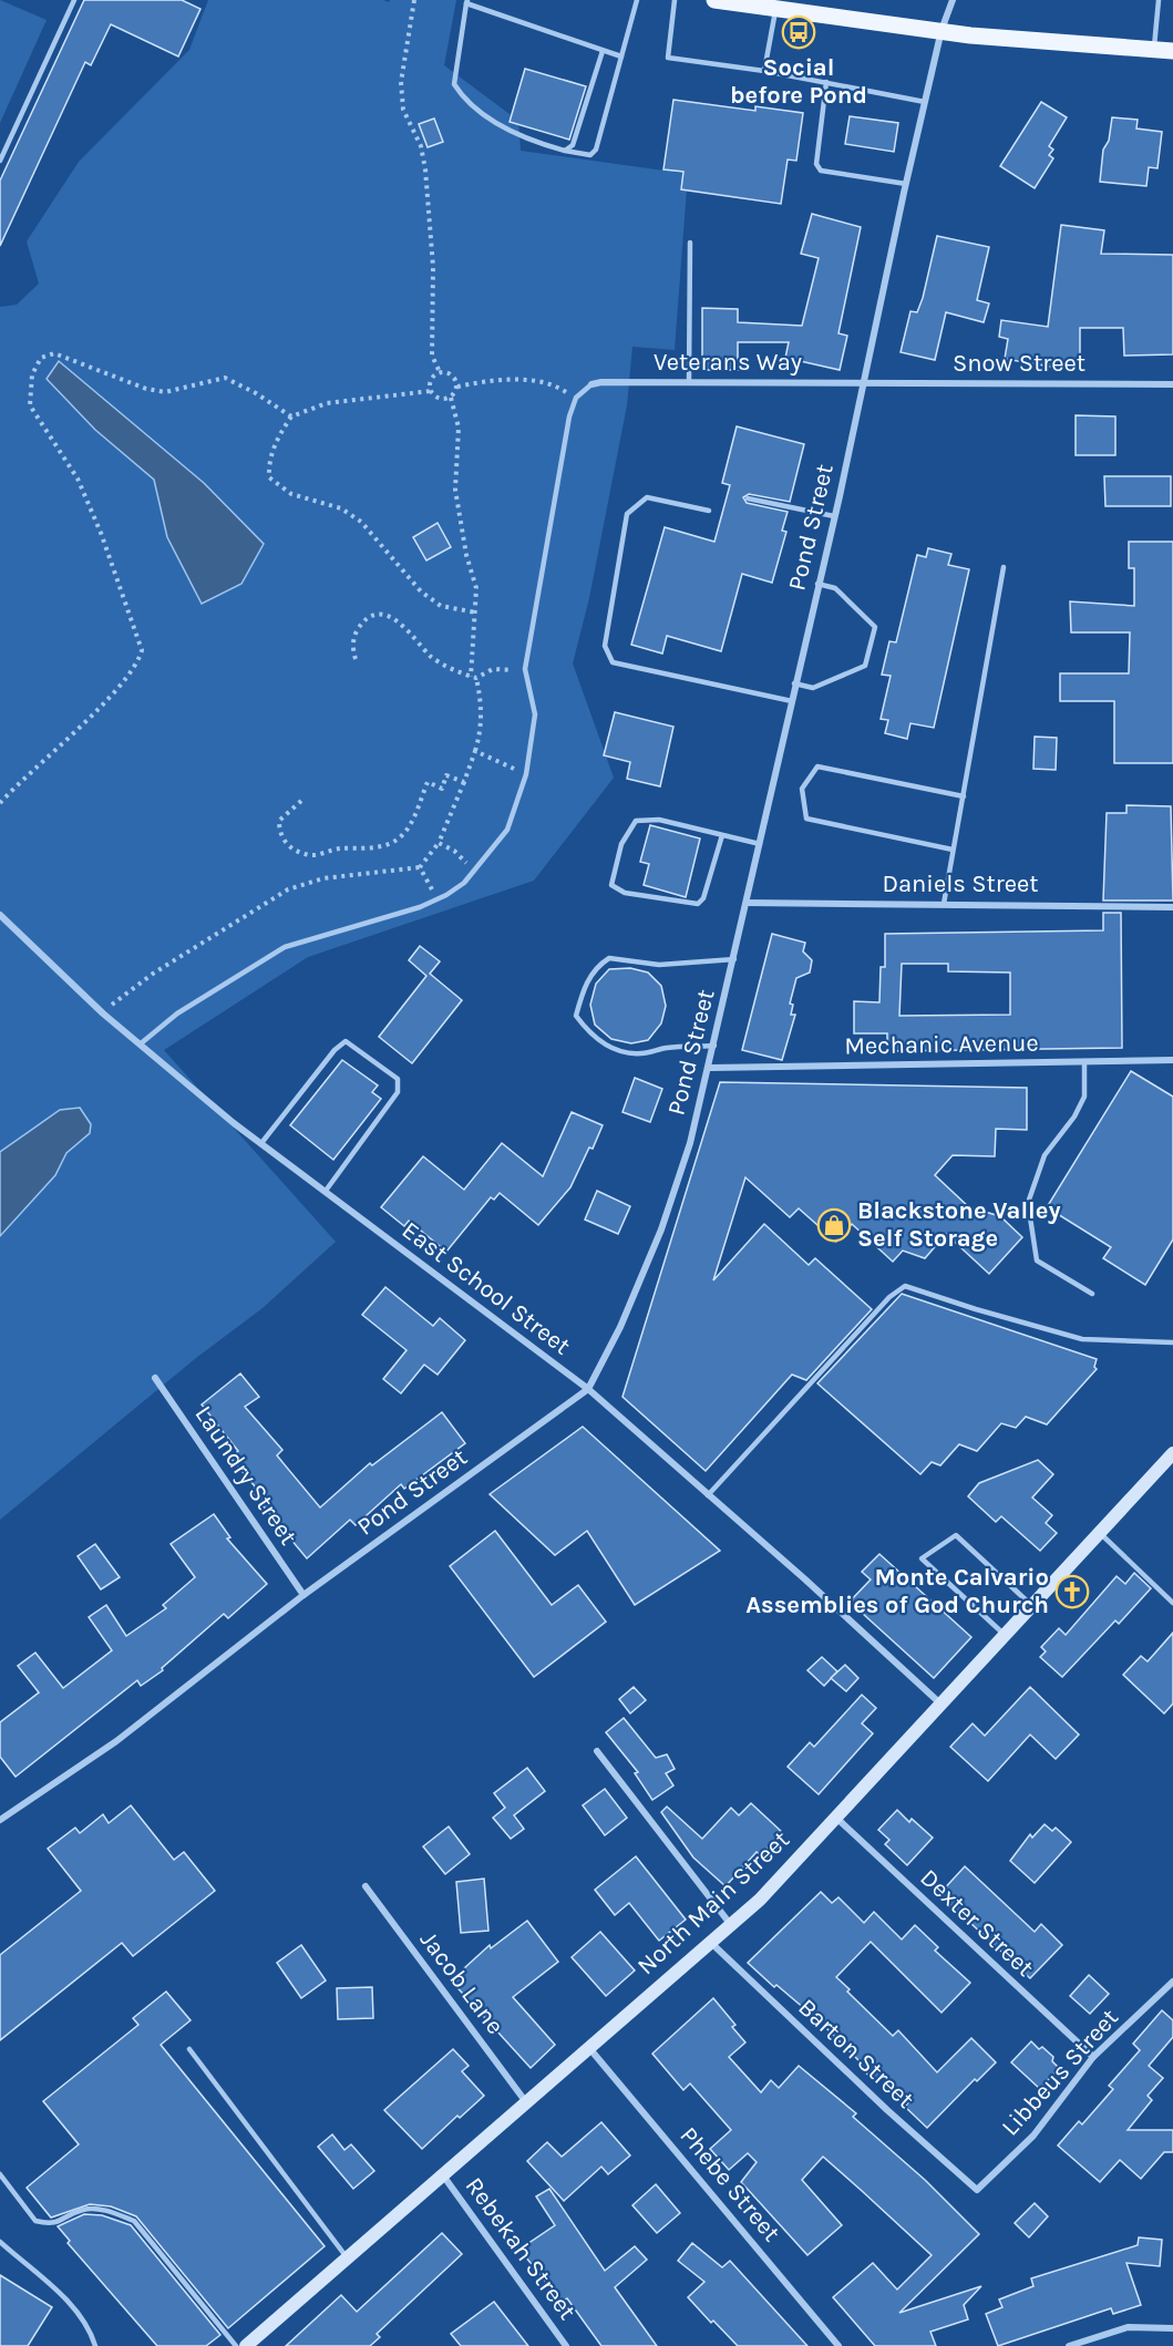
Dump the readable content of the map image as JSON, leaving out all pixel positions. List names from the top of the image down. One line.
{"streets":{"street":["Veterans Way","Snow Street","Pond Street","Daniels Street","Mechanic Avenue","East School Street","Laundry Street","North Main Street","Dexter Street","Jacob Lane","Barton Street","Libbeus Street","Phebe Street","Rebekah Street"]},"crossings":[["Veterans Way","Snow Street"],["Veterans Way","Pond Street"],["Snow Street","Pond Street"],["Pond Street","Daniels Street"],["Pond Street","Mechanic Avenue"],["Pond Street","East School Street"],["Pond Street","Laundry Street"],["East School Street","North Main Street"],["North Main Street","Dexter Street"],["North Main Street","Jacob Lane"],["North Main Street","Barton Street"],["North Main Street","Phebe Street"],["North Main Street","Rebekah Street"],["Dexter Street","Libbeus Street"],["Barton Street","Libbeus Street"]],"places":{"bus stop":["Social before Pond"],"shop":["Blackstone Valley Self Storage"],"church":["Monte Calvario Assemblies of God Church"]}}
